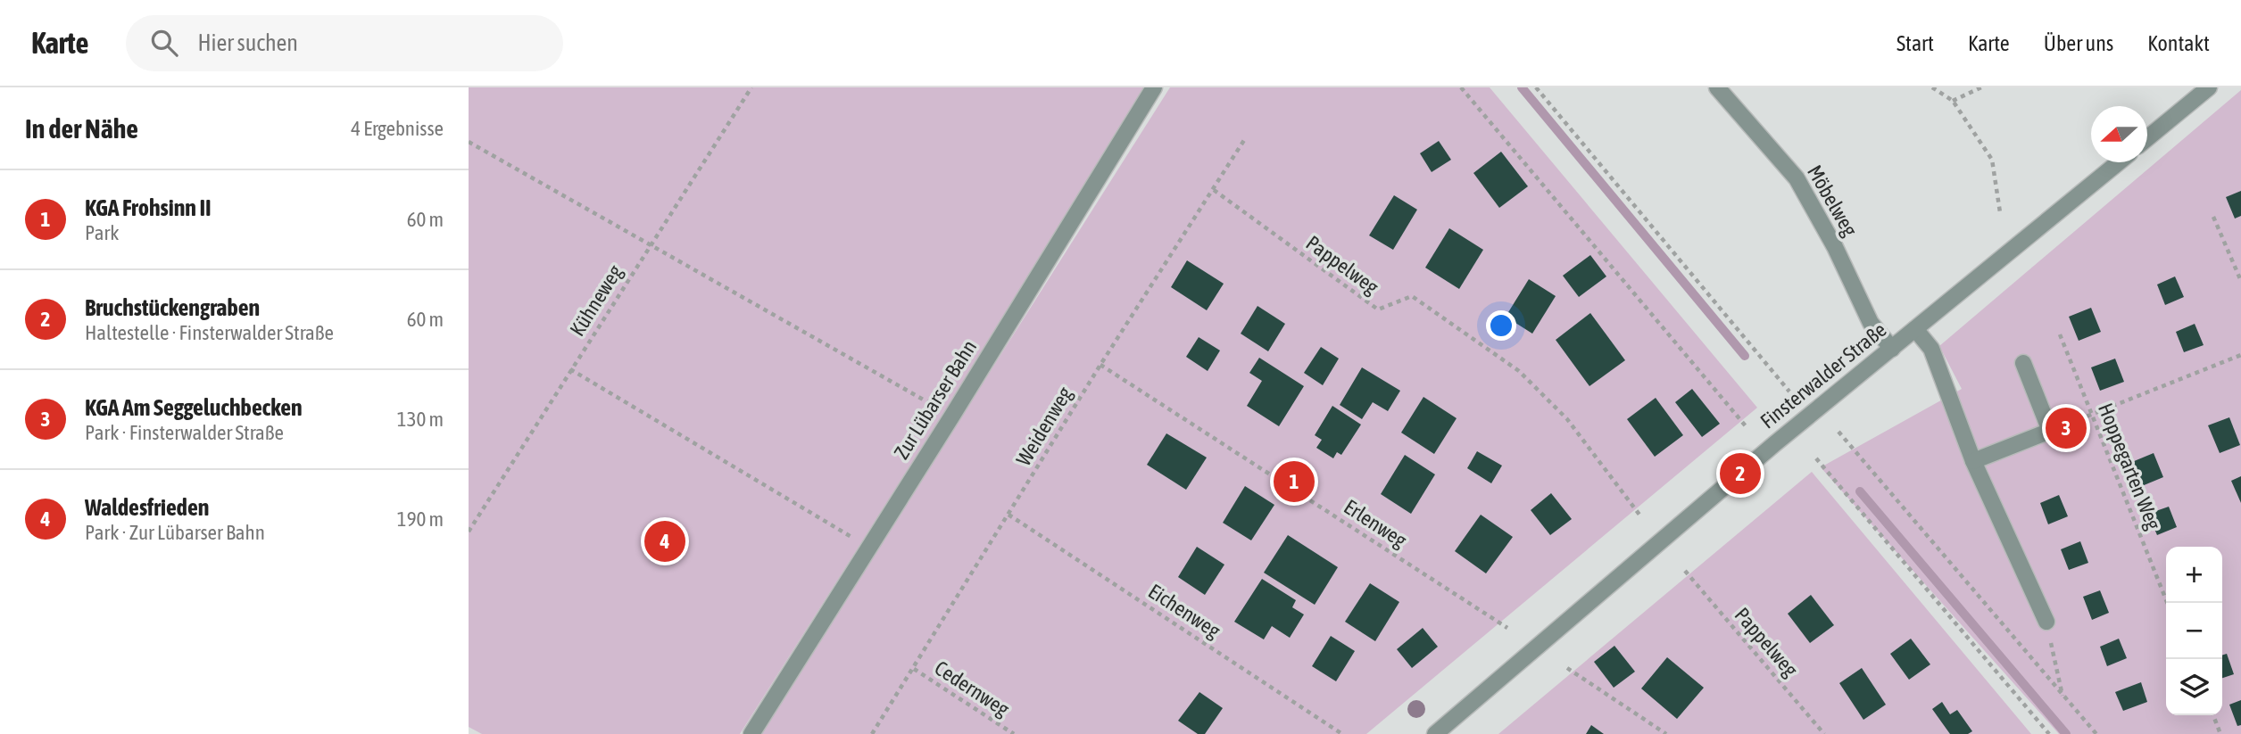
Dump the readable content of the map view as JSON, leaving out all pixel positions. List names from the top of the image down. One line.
{"streets":{"street":["Möbelweg","Finsterwalder Straße","Zur Lübarser Bahn"],"path":["Pappelweg","Kühneweg","Weidenweg","Hoppegarten Weg","Erlenweg","Eichenweg","Cedernweg"]},"crossings":[["Möbelweg","Finsterwalder Straße"],["Pappelweg","Weidenweg"],["Weidenweg","Erlenweg"],["Weidenweg","Eichenweg"],["Weidenweg","Cedernweg"]],"north":"left","page":{"header":"Karte","search":"Hier suchen","nav":["Start","Karte","Über uns","Kontakt"],"heading":["In der Nähe","4 Ergebnisse"],"list":[{"mark":"1","name":"KGA Frohsinn II","note":"Park","value":"60 m"},{"mark":"2","name":"Bruchstückengraben","note":"Haltestelle · Finsterwalder Straße","value":"60 m"},{"mark":"3","name":"KGA Am Seggeluchbecken","note":"Park · Finsterwalder Straße","value":"130 m"},{"mark":"4","name":"Waldesfrieden","note":"Park · Zur Lübarser Bahn","value":"190 m"}],"pins":["3","2","1","4"],"map_buttons":["+","−"]}}
